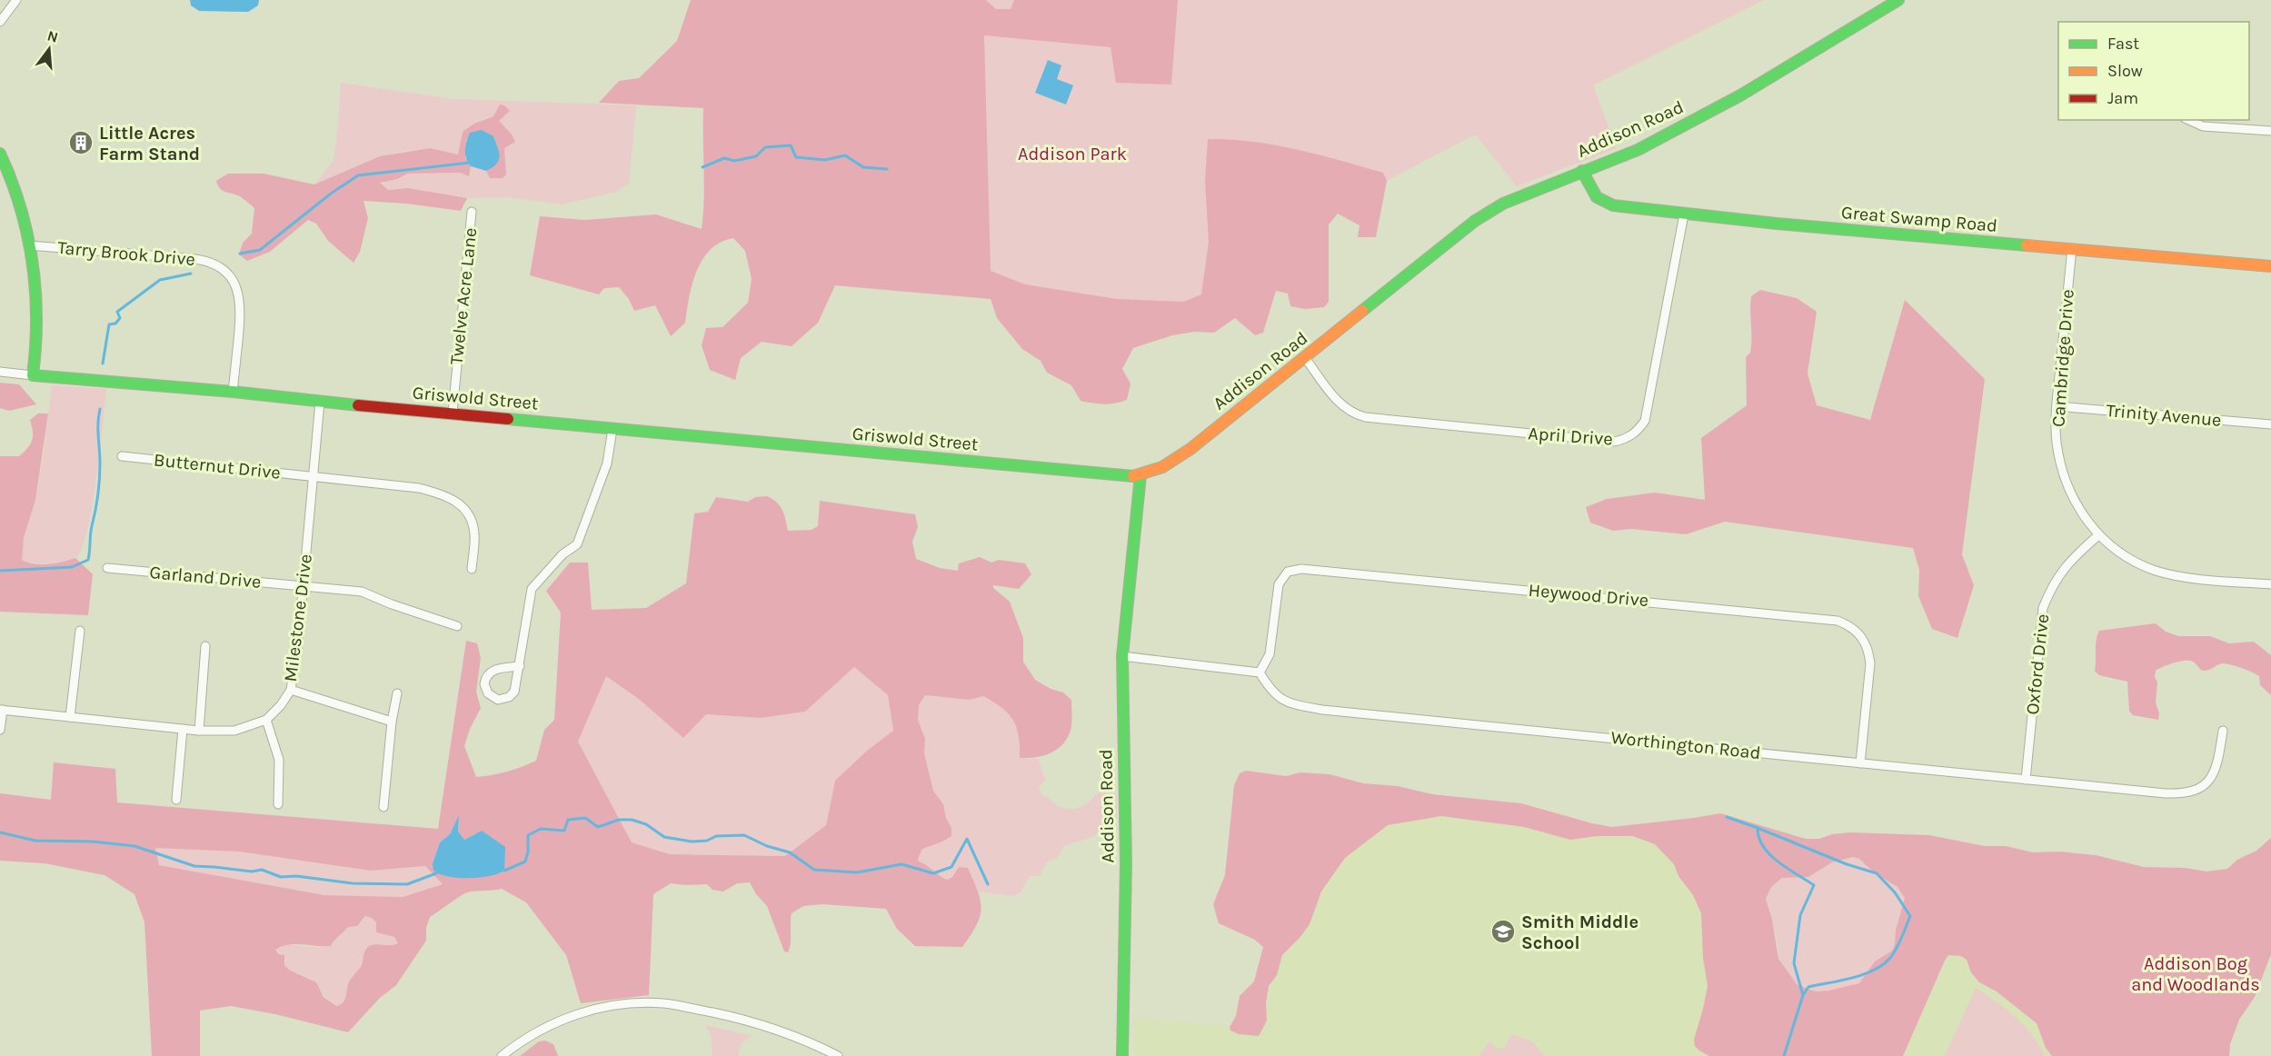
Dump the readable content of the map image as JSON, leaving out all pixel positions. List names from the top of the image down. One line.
{"streets":{"main road":["Addison Road","Great Swamp Road","Griswold Street"],"street":["Tarry Brook Drive","Twelve Acre Lane","Cambridge Drive","Trinity Avenue","April Drive","Butternut Drive","Garland Drive","Heywood Drive","Milestone Drive","Oxford Drive","Worthington Road"]},"crossings":[["Addison Road","Great Swamp Road"],["Addison Road","Griswold Street"],["Addison Road","April Drive"],["Great Swamp Road","Cambridge Drive"],["Great Swamp Road","April Drive"],["Tarry Brook Drive","Griswold Street"],["Twelve Acre Lane","Griswold Street"],["Cambridge Drive","Trinity Avenue"],["Cambridge Drive","Oxford Drive"],["Griswold Street","Milestone Drive"],["Butternut Drive","Milestone Drive"],["Garland Drive","Milestone Drive"],["Heywood Drive","Worthington Road"],["Oxford Drive","Worthington Road"]],"parks":["Addison Park","Addison Bog and Woodlands"],"places":{"building":["Little Acres Farm Stand"],"school or university":["Smith Middle School"]},"legend":["Fast","Slow","Jam"],"north":"top"}
